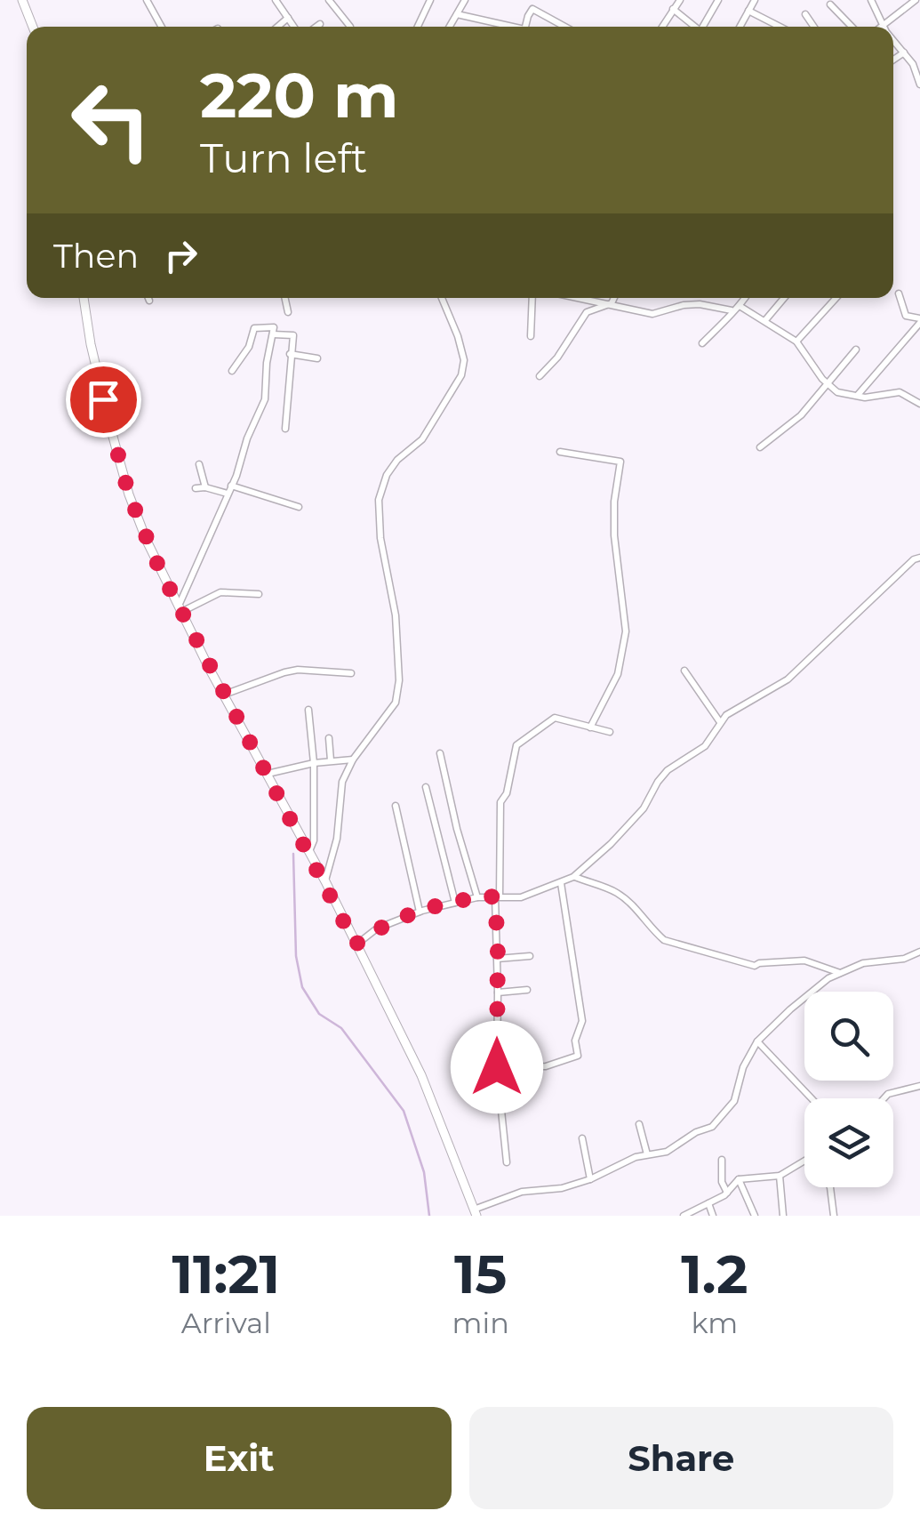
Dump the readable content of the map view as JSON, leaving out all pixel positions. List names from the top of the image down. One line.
{"page":{"turn":["220 m","Turn left"],"then":"Then","eta":["11:21","Arrival","15","min","1.2","km"],"buttons":["Exit","Share"]}}
